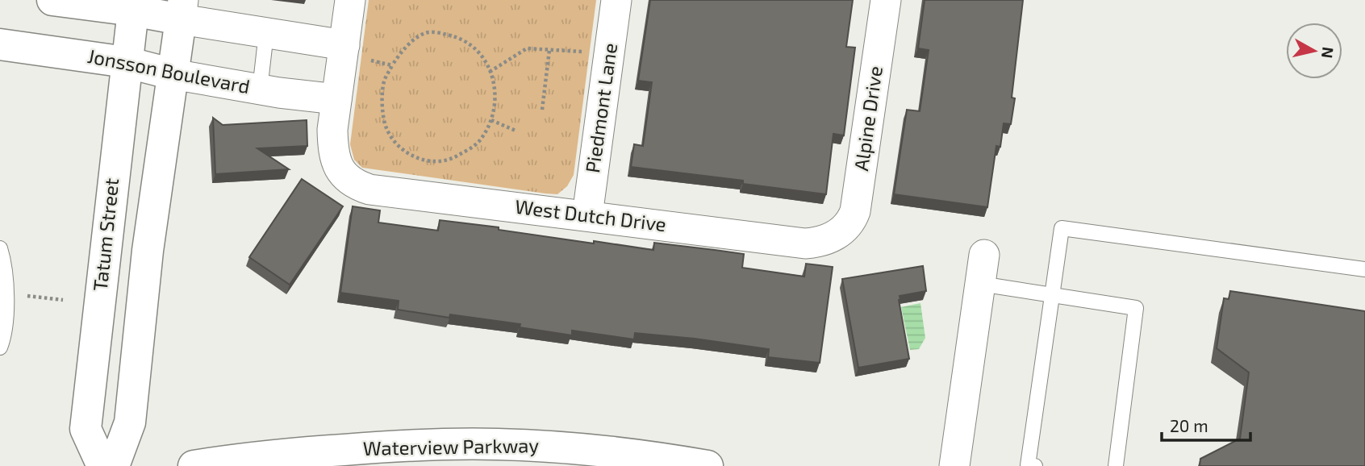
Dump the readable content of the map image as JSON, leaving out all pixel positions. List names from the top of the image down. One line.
{"streets":{"street":["Jonsson Boulevard","Piedmont Lane","Alpine Drive","West Dutch Drive","Tatum Street","Waterview Parkway"]},"crossings":[["Jonsson Boulevard","West Dutch Drive"],["Jonsson Boulevard","Tatum Street"],["Piedmont Lane","West Dutch Drive"],["Alpine Drive","West Dutch Drive"]],"scale_bar":"20 m","north":"right"}
